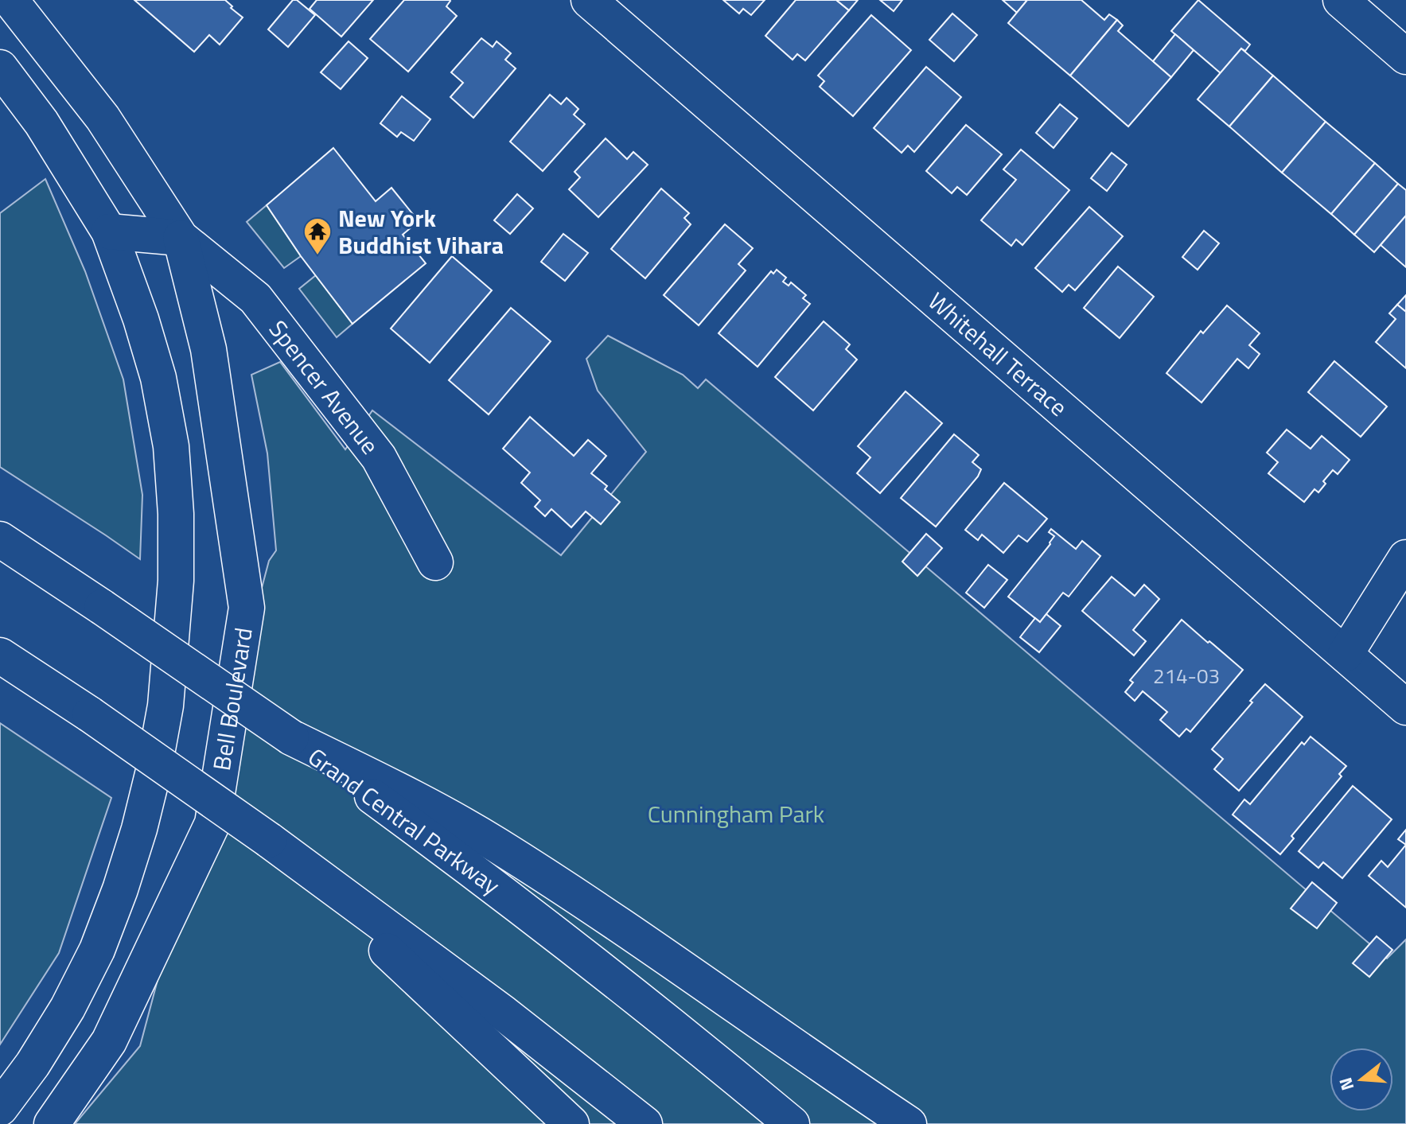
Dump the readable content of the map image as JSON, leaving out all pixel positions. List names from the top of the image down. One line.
{"streets":{"main road":["Whitehall Terrace","Spencer Avenue","Bell Boulevard","Grand Central Parkway"]},"crossings":[["Spencer Avenue","Bell Boulevard"]],"parks":["Cunningham Park"],"places":{"temple":["New York Buddhist Vihara"]},"house_numbers":["214-03"],"north":"left"}
